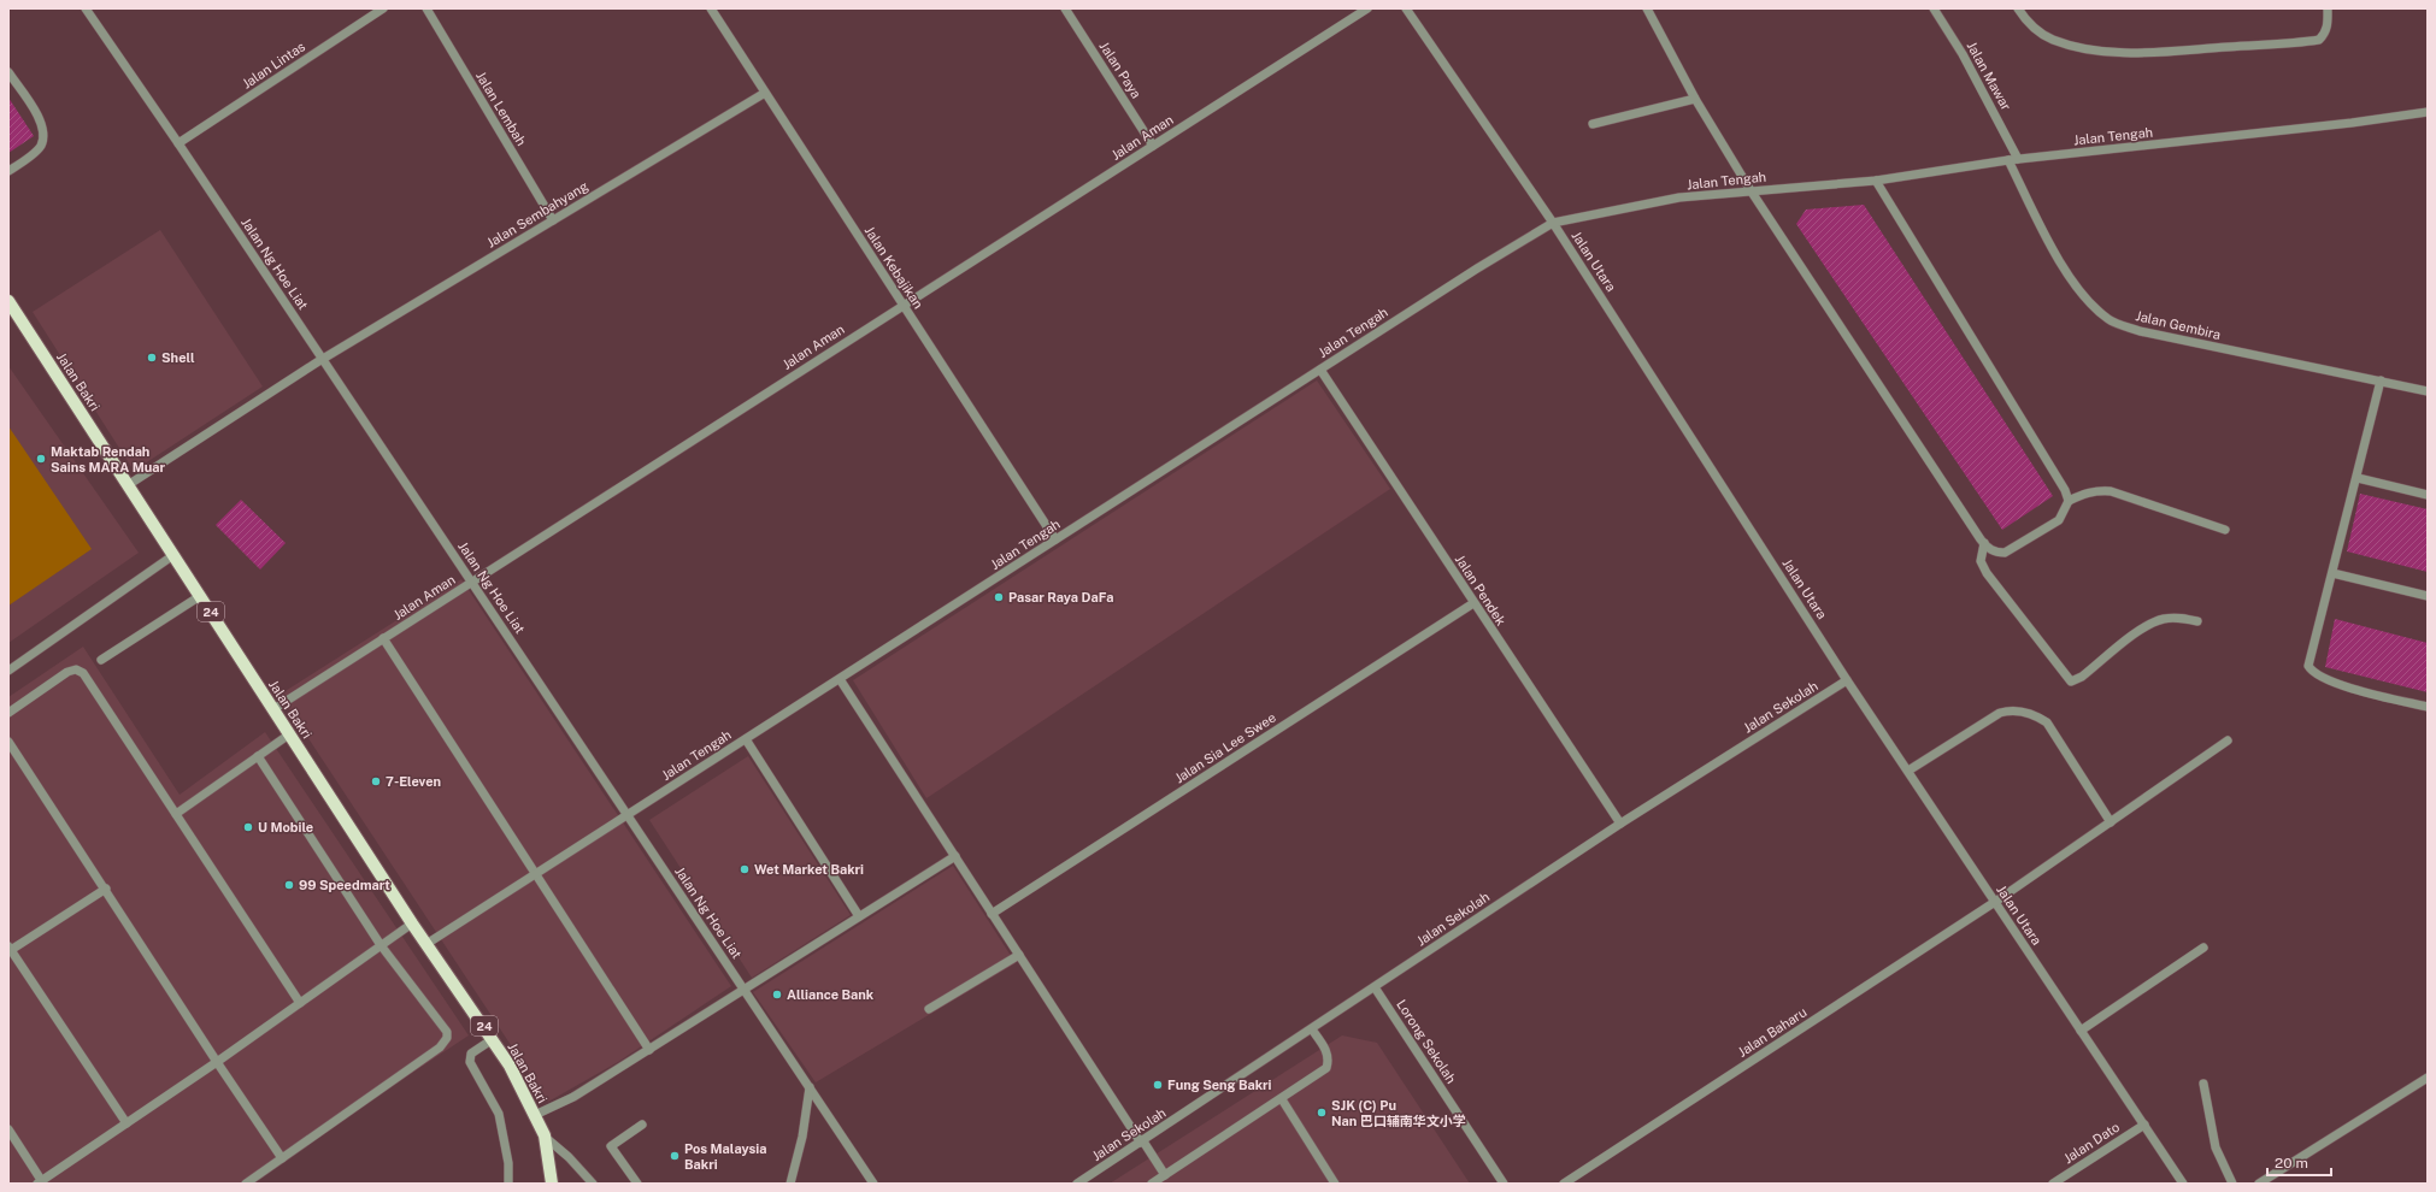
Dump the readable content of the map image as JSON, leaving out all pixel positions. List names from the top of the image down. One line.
{"streets":{"main road":["Jalan Bakri","24"],"street":["Jalan Lintas","Jalan Paya","Jalan Mawar","Jalan Lembah","Jalan Tengah","Jalan Aman","Jalan Sembahyang","Jalan Utara","Jalan Ng Hoe Liat","Jalan Kebajikan","Jalan Gembira","Jalan Pendek","Jalan Sekolah","Jalan Sia Lee Swee","Jalan Baharu","Lorong Sekolah","Jalan Dato"]},"crossings":[["Jalan Lintas","Jalan Ng Hoe Liat"],["Jalan Paya","Jalan Aman"],["Jalan Mawar","Jalan Tengah"],["Jalan Lembah","Jalan Sembahyang"],["Jalan Tengah","Jalan Utara"],["Jalan Tengah","Jalan Ng Hoe Liat"],["Jalan Tengah","Jalan Kebajikan"],["Jalan Tengah","Jalan Gembira"],["Jalan Tengah","Jalan Bakri"],["Jalan Tengah","Jalan Pendek"],["Jalan Aman","Jalan Ng Hoe Liat"],["Jalan Aman","Jalan Kebajikan"],["Jalan Aman","Jalan Bakri"],["Jalan Sembahyang","Jalan Ng Hoe Liat"],["Jalan Sembahyang","Jalan Kebajikan"],["Jalan Sembahyang","Jalan Bakri"],["Jalan Utara","Jalan Sekolah"],["Jalan Utara","Jalan Baharu"],["Jalan Utara","Jalan Dato"],["Jalan Bakri","24"],["Jalan Pendek","Jalan Sekolah"],["Jalan Pendek","Jalan Sia Lee Swee"],["Jalan Sekolah","Lorong Sekolah"]],"places":["Shell","Maktab Rendah Sains MARA Muar","Pasar Raya DaFa","7-Eleven","U Mobile","Wet Market Bakri","99 Speedmart","Alliance Bank","Fung Seng Bakri","SJK (C) Pu Nan 巴口辅南华文小学","Pos Malaysia Bakri"],"scale_bar":"20 m"}
